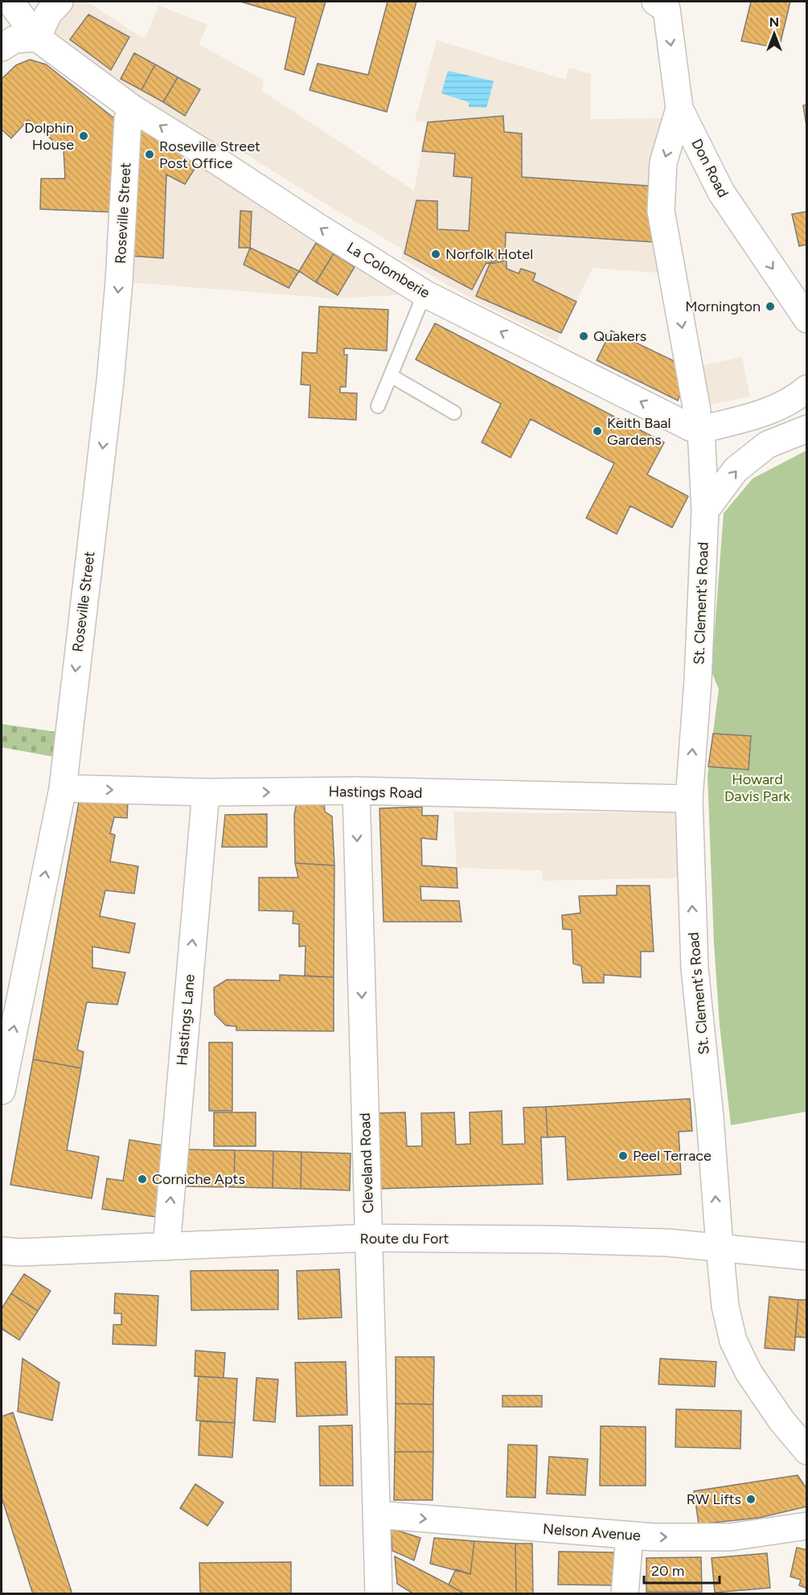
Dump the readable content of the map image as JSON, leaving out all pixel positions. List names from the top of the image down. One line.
{"streets":{"main road":["Don Road","Roseville Street","La Colomberie","St. Clement's Road","Hastings Road","Hastings Lane","Cleveland Road","Route du Fort","Nelson Avenue"]},"crossings":[["Don Road","St. Clement's Road"],["Roseville Street","La Colomberie"],["Roseville Street","Hastings Road"],["La Colomberie","St. Clement's Road"],["St. Clement's Road","Hastings Road"],["St. Clement's Road","Route du Fort"],["Hastings Road","Hastings Lane"],["Hastings Road","Cleveland Road"],["Hastings Lane","Route du Fort"],["Cleveland Road","Route du Fort"],["Cleveland Road","Nelson Avenue"]],"one_way":["Don Road","La Colomberie","Hastings Road","Hastings Lane","Cleveland Road","Nelson Avenue"],"parks":["Howard Davis Park"],"places":["Dolphin House","Roseville Street Post Office","Norfolk Hotel","Mornington","Quakers","Keith Baal Gardens","Peel Terrace","Corniche Apts","RW Lifts"],"scale_bar":"20 m","north":"top"}
